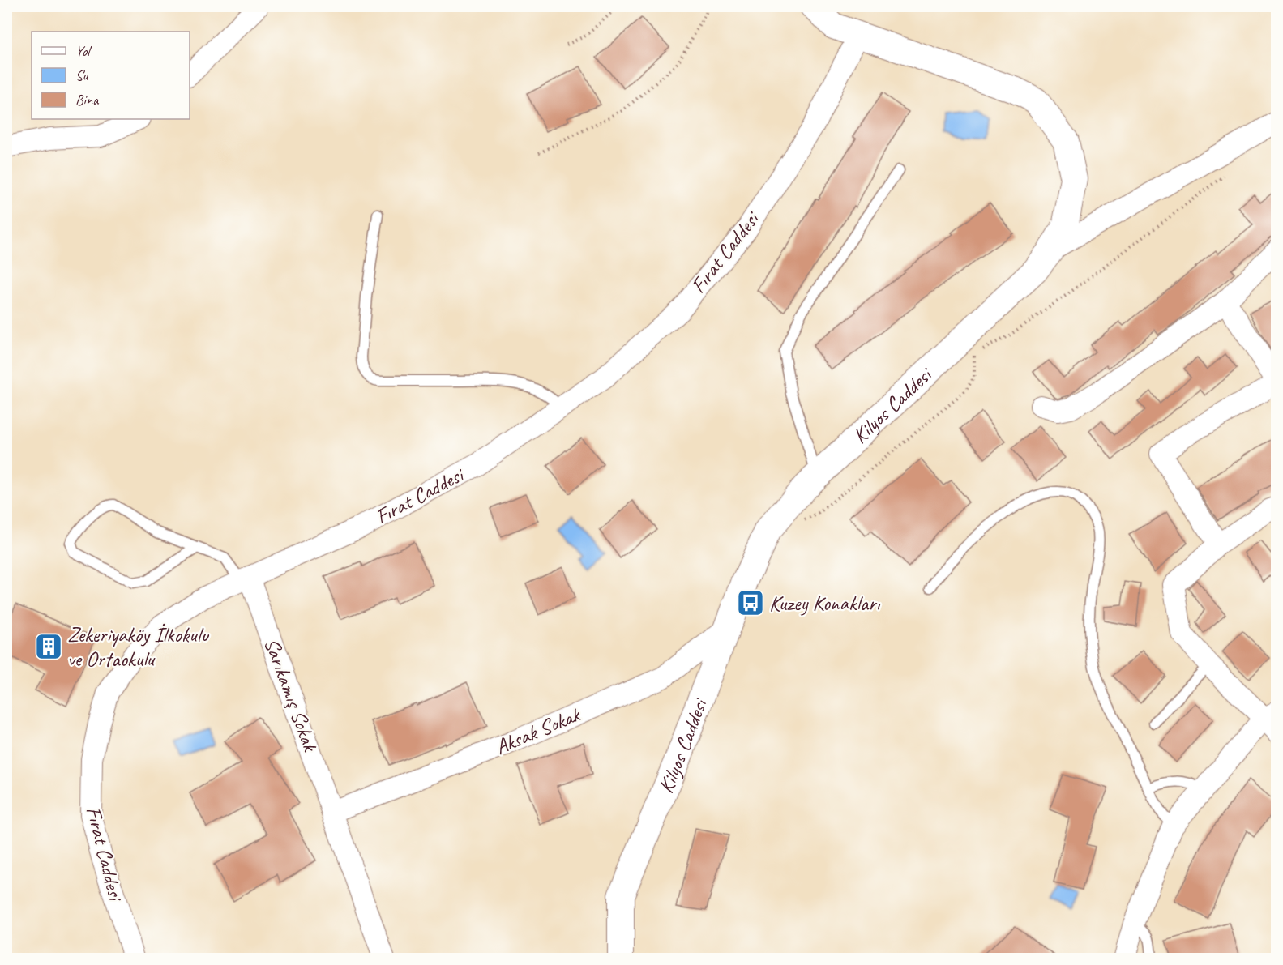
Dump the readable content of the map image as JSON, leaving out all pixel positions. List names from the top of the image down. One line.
{"streets":{"street":["Fırat Caddesi","Kilyos Caddesi","Sarıkamış Sokak","Aksak Sokak"]},"crossings":[["Fırat Caddesi","Kilyos Caddesi"],["Fırat Caddesi","Sarıkamış Sokak"],["Kilyos Caddesi","Aksak Sokak"],["Sarıkamış Sokak","Aksak Sokak"]],"places":{"bus stop":["Kuzey Konakları"],"building":["Zekeriyaköy İlkokulu ve Ortaokulu"]},"legend":["Yol","Su","Bina"]}
